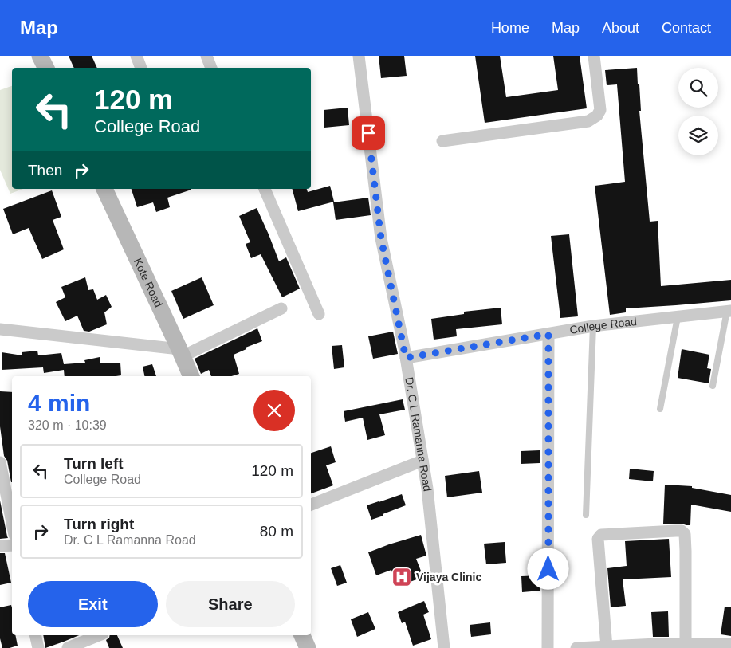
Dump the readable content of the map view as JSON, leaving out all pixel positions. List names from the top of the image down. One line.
{"streets":{"street":["Kote Road","College Road","Dr. C L Ramanna Road"]},"crossings":[["College Road","Dr. C L Ramanna Road"]],"places":{"hospital":["Vijaya Clinic"]},"page":{"header":"Map","nav":["Home","Map","About","Contact"],"turn":["120 m","College Road"],"then":"Then","heading":["4 min","320 m · 10:39"],"list":[{"name":"Turn left","note":"College Road","value":"120 m"},{"name":"Turn right","note":"Dr. C L Ramanna Road","value":"80 m"}],"buttons":["Exit","Share"]}}
